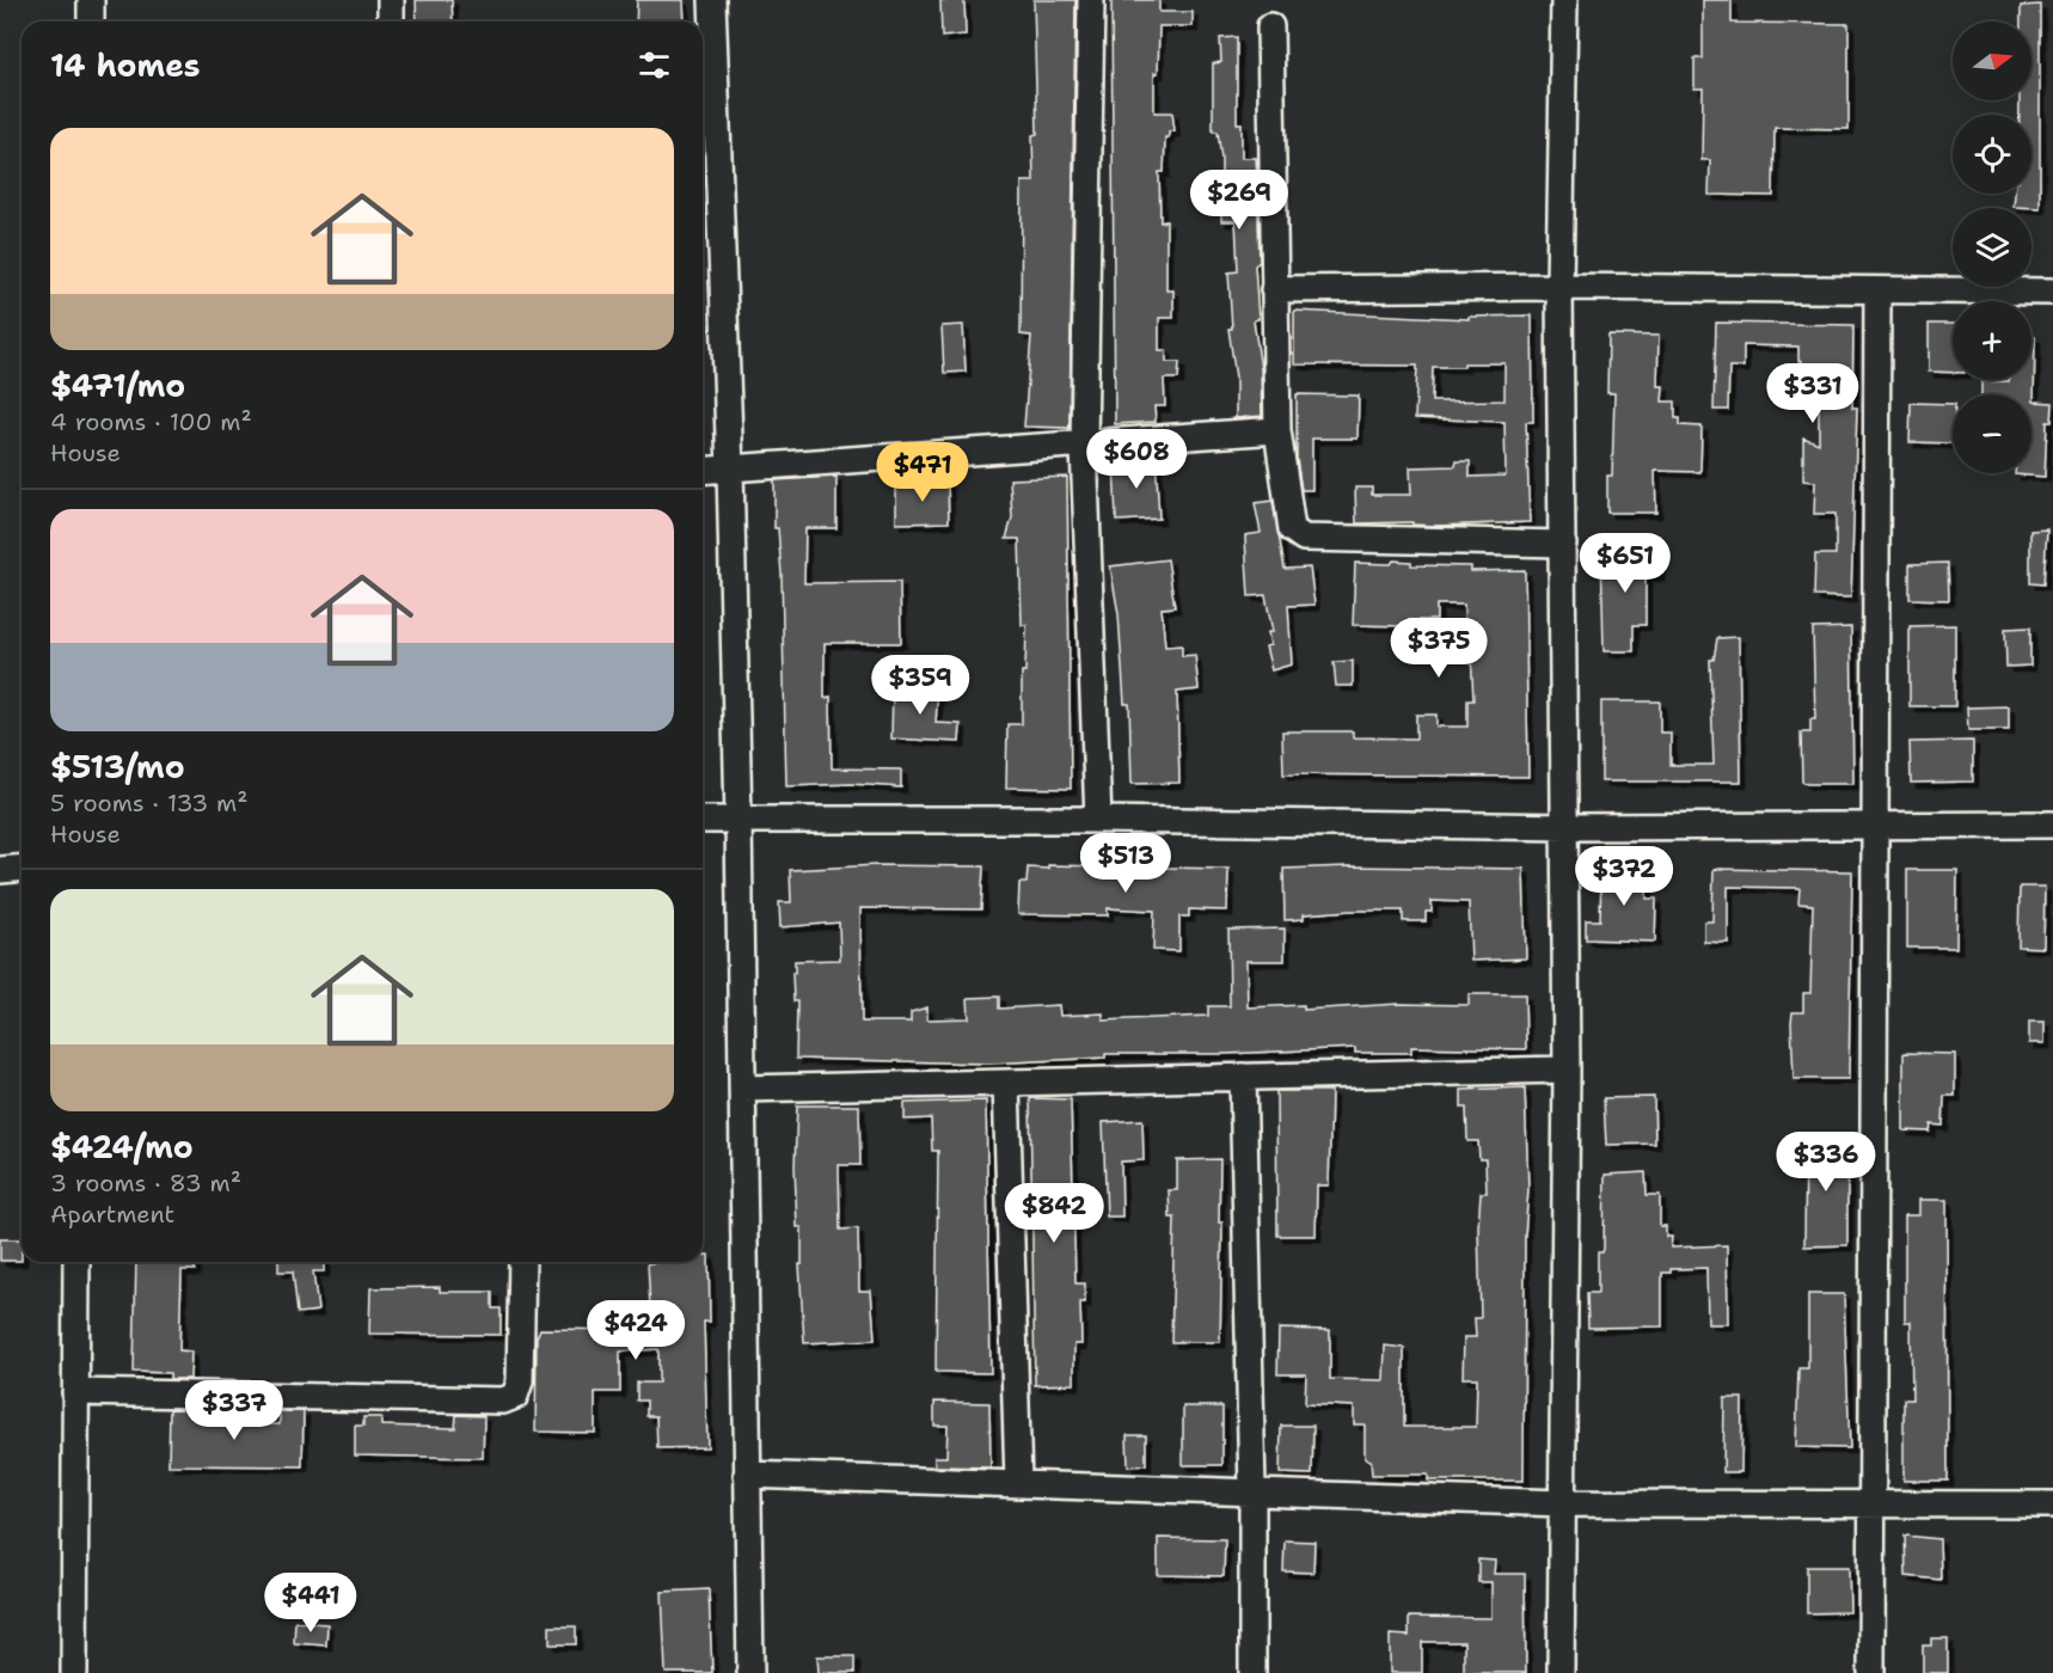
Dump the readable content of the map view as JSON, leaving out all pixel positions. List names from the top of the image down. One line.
{"north":"right","page":{"map_buttons":["+","−"],"heading":"14 homes","list":[{"name":"$471/mo","note":"4 rooms · 100 m² · House"},{"name":"$513/mo","note":"5 rooms · 133 m² · House"},{"name":"$424/mo","note":"3 rooms · 83 m² · Apartment"}],"price":["$269","$331","$608","$471","$651","$375","$359","$513","$372","$336","$842","$424","$337","$441"]}}
